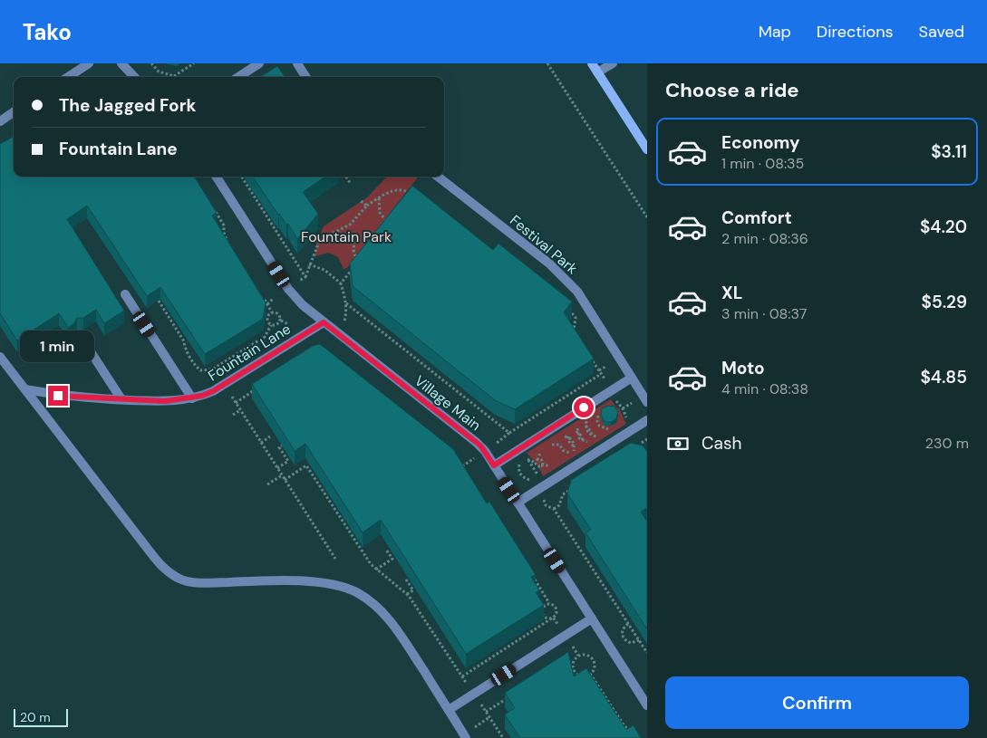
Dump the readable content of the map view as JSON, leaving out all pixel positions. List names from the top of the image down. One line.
{"streets":{"street":["Festival Park","Fountain Lane","Village Main"]},"crossings":[["Fountain Lane","Village Main"]],"parks":["Fountain Park"],"scale_bar":"20 m","page":{"header":"Tako","nav":["Map","Directions","Saved"],"heading":"Choose a ride","banner":["The Jagged Fork","Fountain Lane"],"list":[{"name":"Economy","note":"1 min · 08:35","value":"$3.11"},{"name":"Comfort","note":"2 min · 08:36","value":"$4.20"},{"name":"XL","note":"3 min · 08:37","value":"$5.29"},{"name":"Moto","note":"4 min · 08:38","value":"$4.85"}],"bubble":"1 min","pay":["Cash","230 m"],"buttons":"Confirm","scale":"20 m"}}
